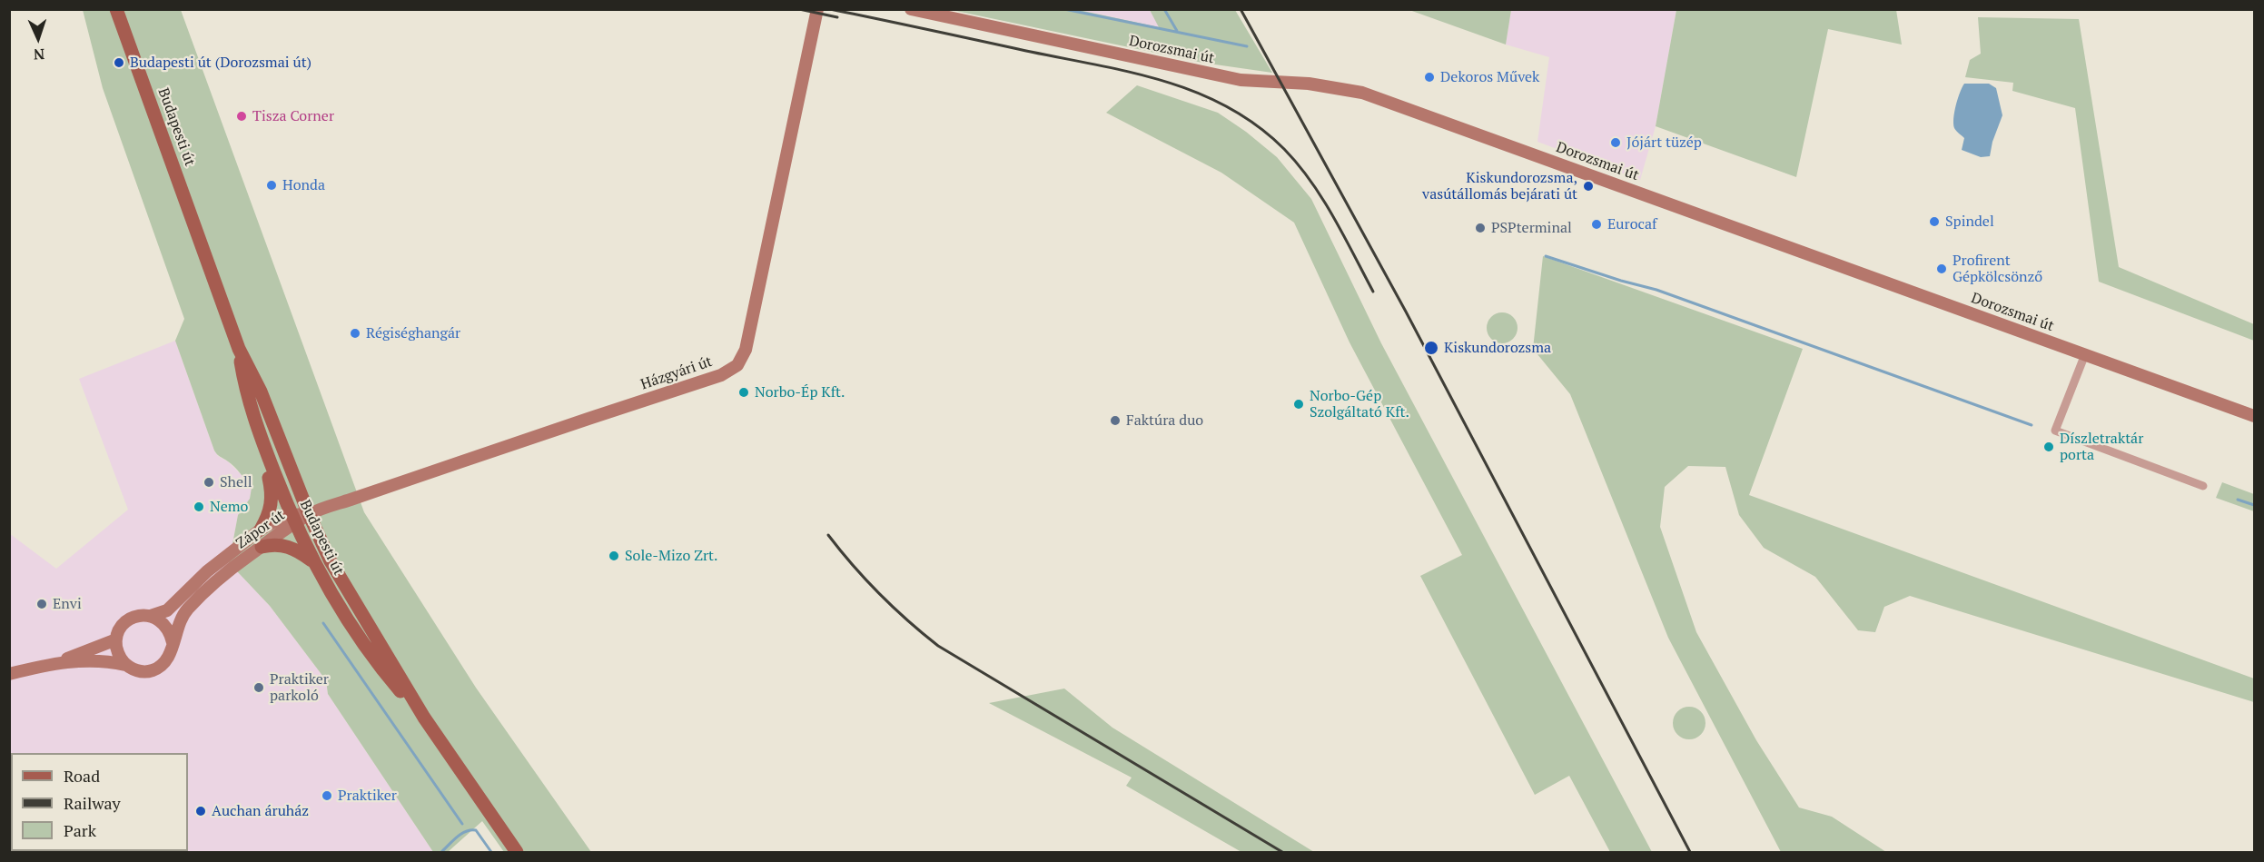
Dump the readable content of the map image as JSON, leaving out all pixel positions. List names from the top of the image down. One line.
{"streets":{"main road":["Budapesti út"],"street":["Dorozsmai út","Házgyári út","Zápor út"]},"crossings":[["Budapesti út","Házgyári út"],["Budapesti út","Zápor út"],["Házgyári út","Zápor út"]],"places":["Budapesti út (Dorozsmai út)","Dekoros Művek","Tisza Corner","Jójárt tüzép","Honda","Kiskundorozsma, vasútállomás bejárati út","Spindel","Eurocaf","PSPterminal","Profirent Gépkölcsönző","Régiséghangár","Kiskundorozsma","Norbo-Ép Kft.","Norbo-Gép Szolgáltató Kft.","Faktúra duo","Díszletraktár porta","Shell","Nemo","Sole-Mizo Zrt.","Envi","Praktiker parkoló","Praktiker","Auchan áruház"],"legend":["Road","Railway","Park"],"north":"bottom"}
